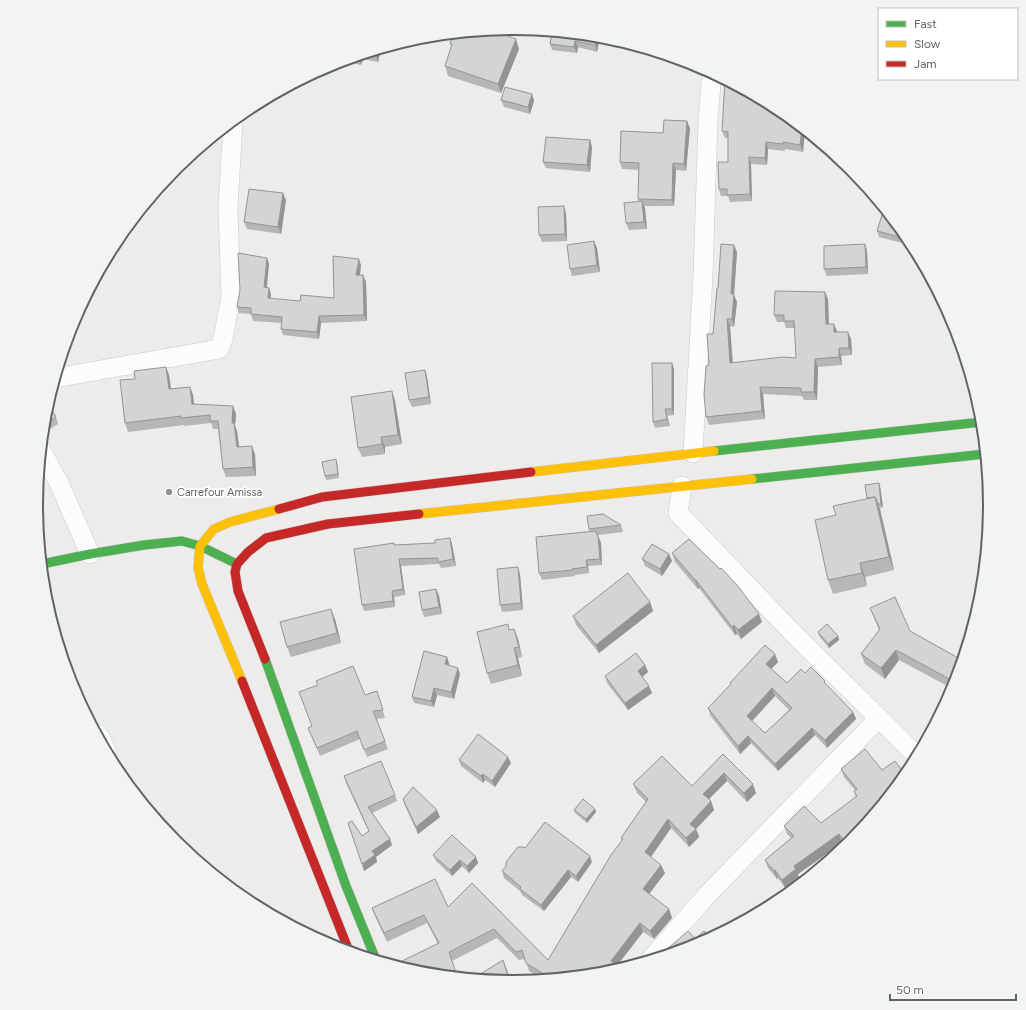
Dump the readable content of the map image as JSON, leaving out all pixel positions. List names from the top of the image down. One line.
{"places":["Carrefour Amissa"],"legend":["Fast","Slow","Jam"],"scale_bar":"50 m"}
